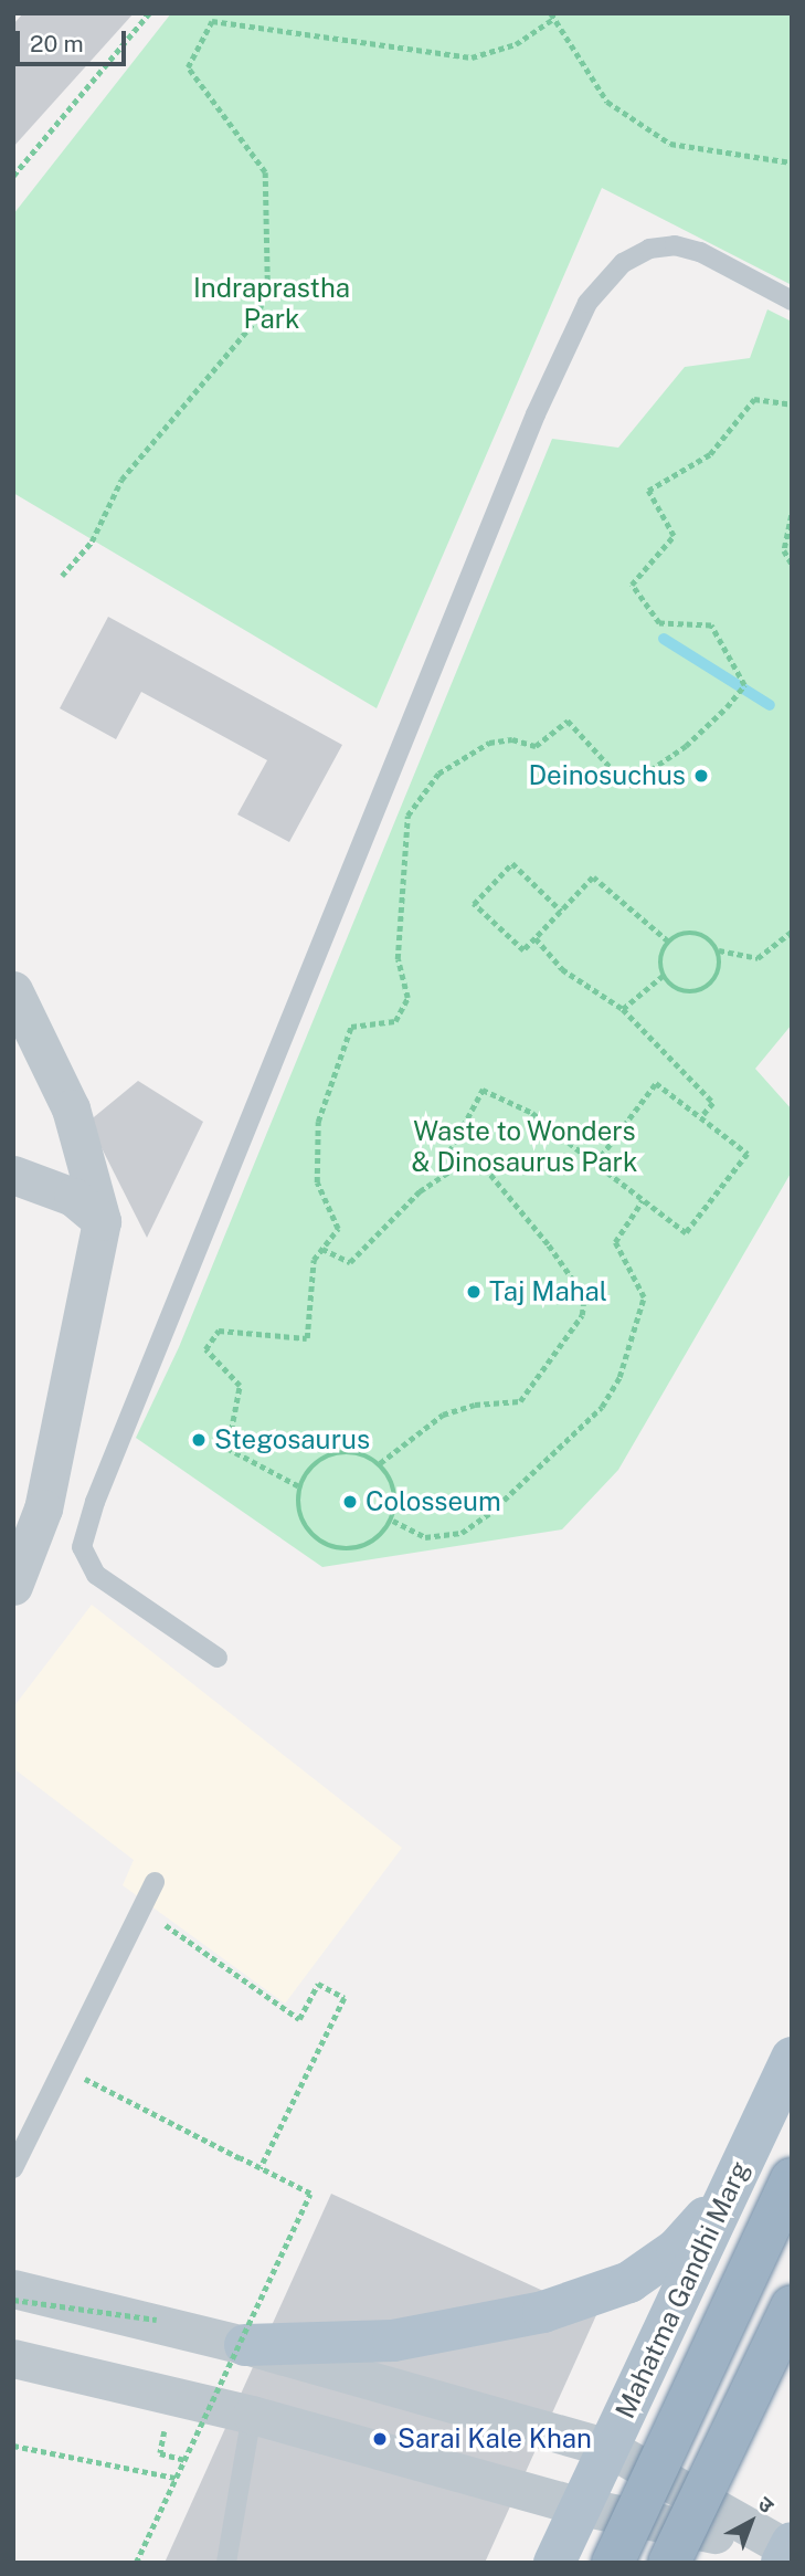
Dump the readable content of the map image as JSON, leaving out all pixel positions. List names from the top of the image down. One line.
{"streets":{"main road":["Mahatma Gandhi Marg"]},"parks":["Indraprastha Park","Waste to Wonders & Dinosaurus Park"],"places":["Deinosuchus","Taj Mahal","Stegosaurus","Colosseum","Sarai Kale Khan"],"scale_bar":"20 m","north":"top right"}
